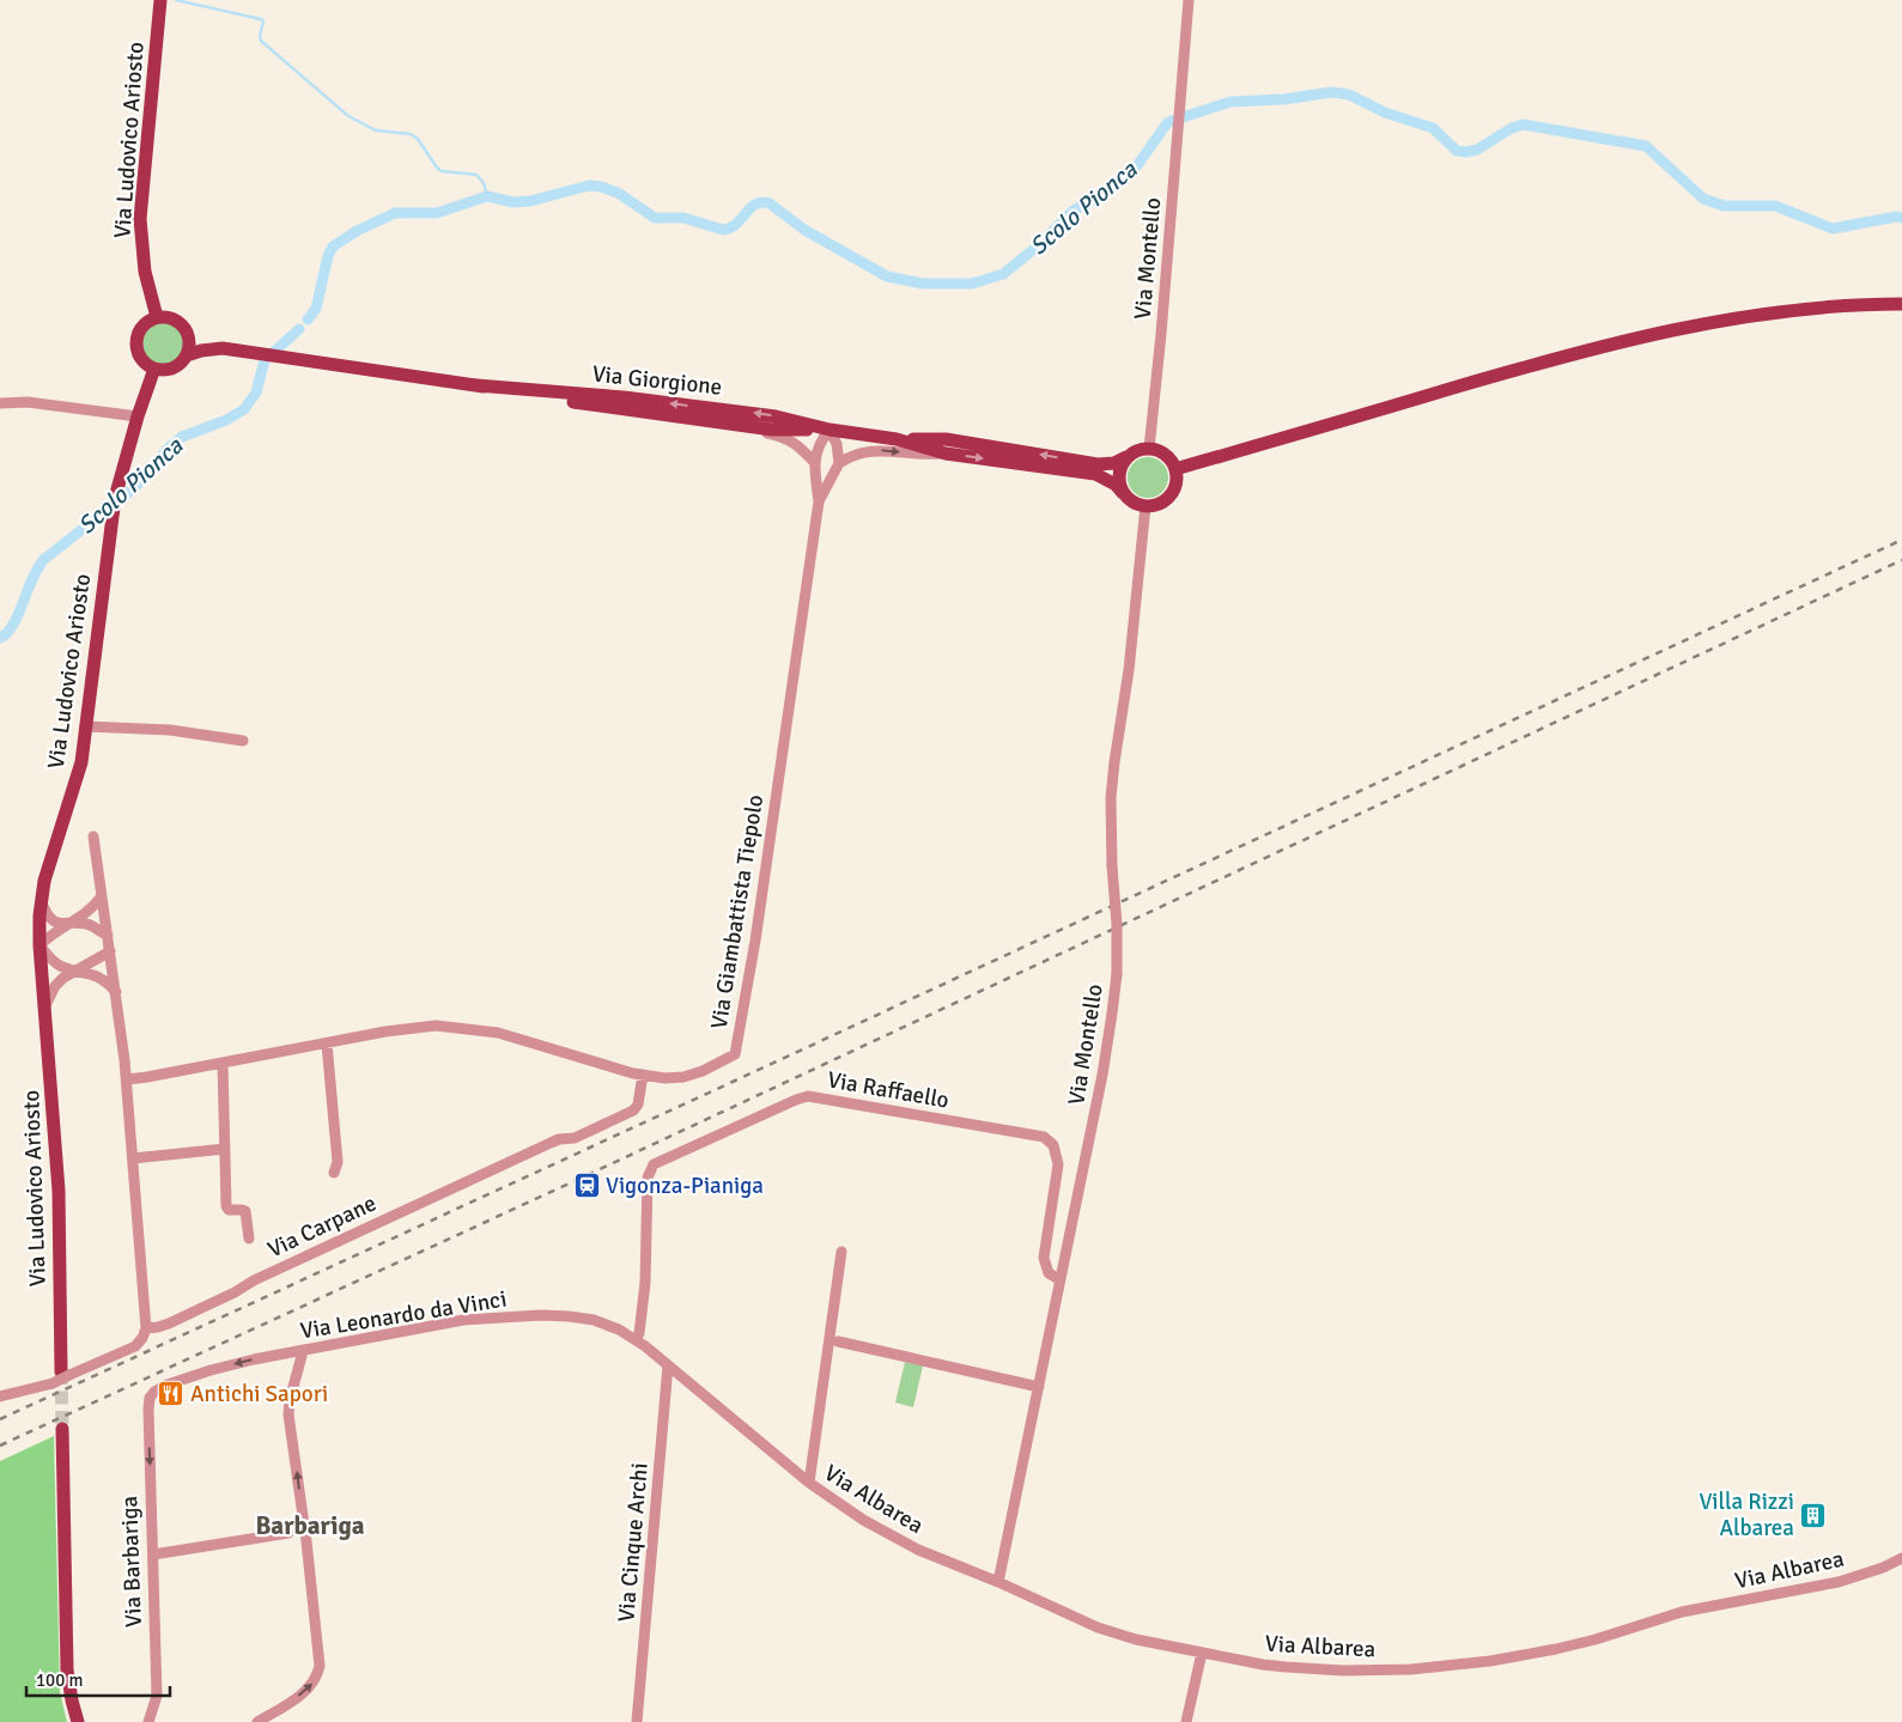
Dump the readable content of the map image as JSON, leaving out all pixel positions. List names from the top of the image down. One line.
{"streets":{"main road":["Via Ludovico Ariosto","Via Giorgione"],"street":["Via Montello","Via Giambattista Tiepolo","Via Raffaello","Via Carpane","Via Leonardo da Vinci","Via Albarea","Via Cinque Archi","Via Barbariga"]},"crossings":[["Via Ludovico Ariosto","Via Giorgione"],["Via Montello","Via Giorgione"],["Via Montello","Via Raffaello"],["Via Montello","Via Albarea"],["Via Giorgione","Via Giambattista Tiepolo"],["Via Giambattista Tiepolo","Via Carpane"],["Via Raffaello","Via Leonardo da Vinci"],["Via Leonardo da Vinci","Via Albarea"],["Via Leonardo da Vinci","Via Cinque Archi"],["Via Leonardo da Vinci","Via Barbariga"]],"one_way":["Via Barbariga"],"districts":["Barbariga"],"water":["Scolo Pionca"],"places":{"station":["Vigonza-Pianiga"],"restaurant":["Antichi Sapori"],"building":["Villa Rizzi Albarea"]},"scale_bar":"100 m"}
